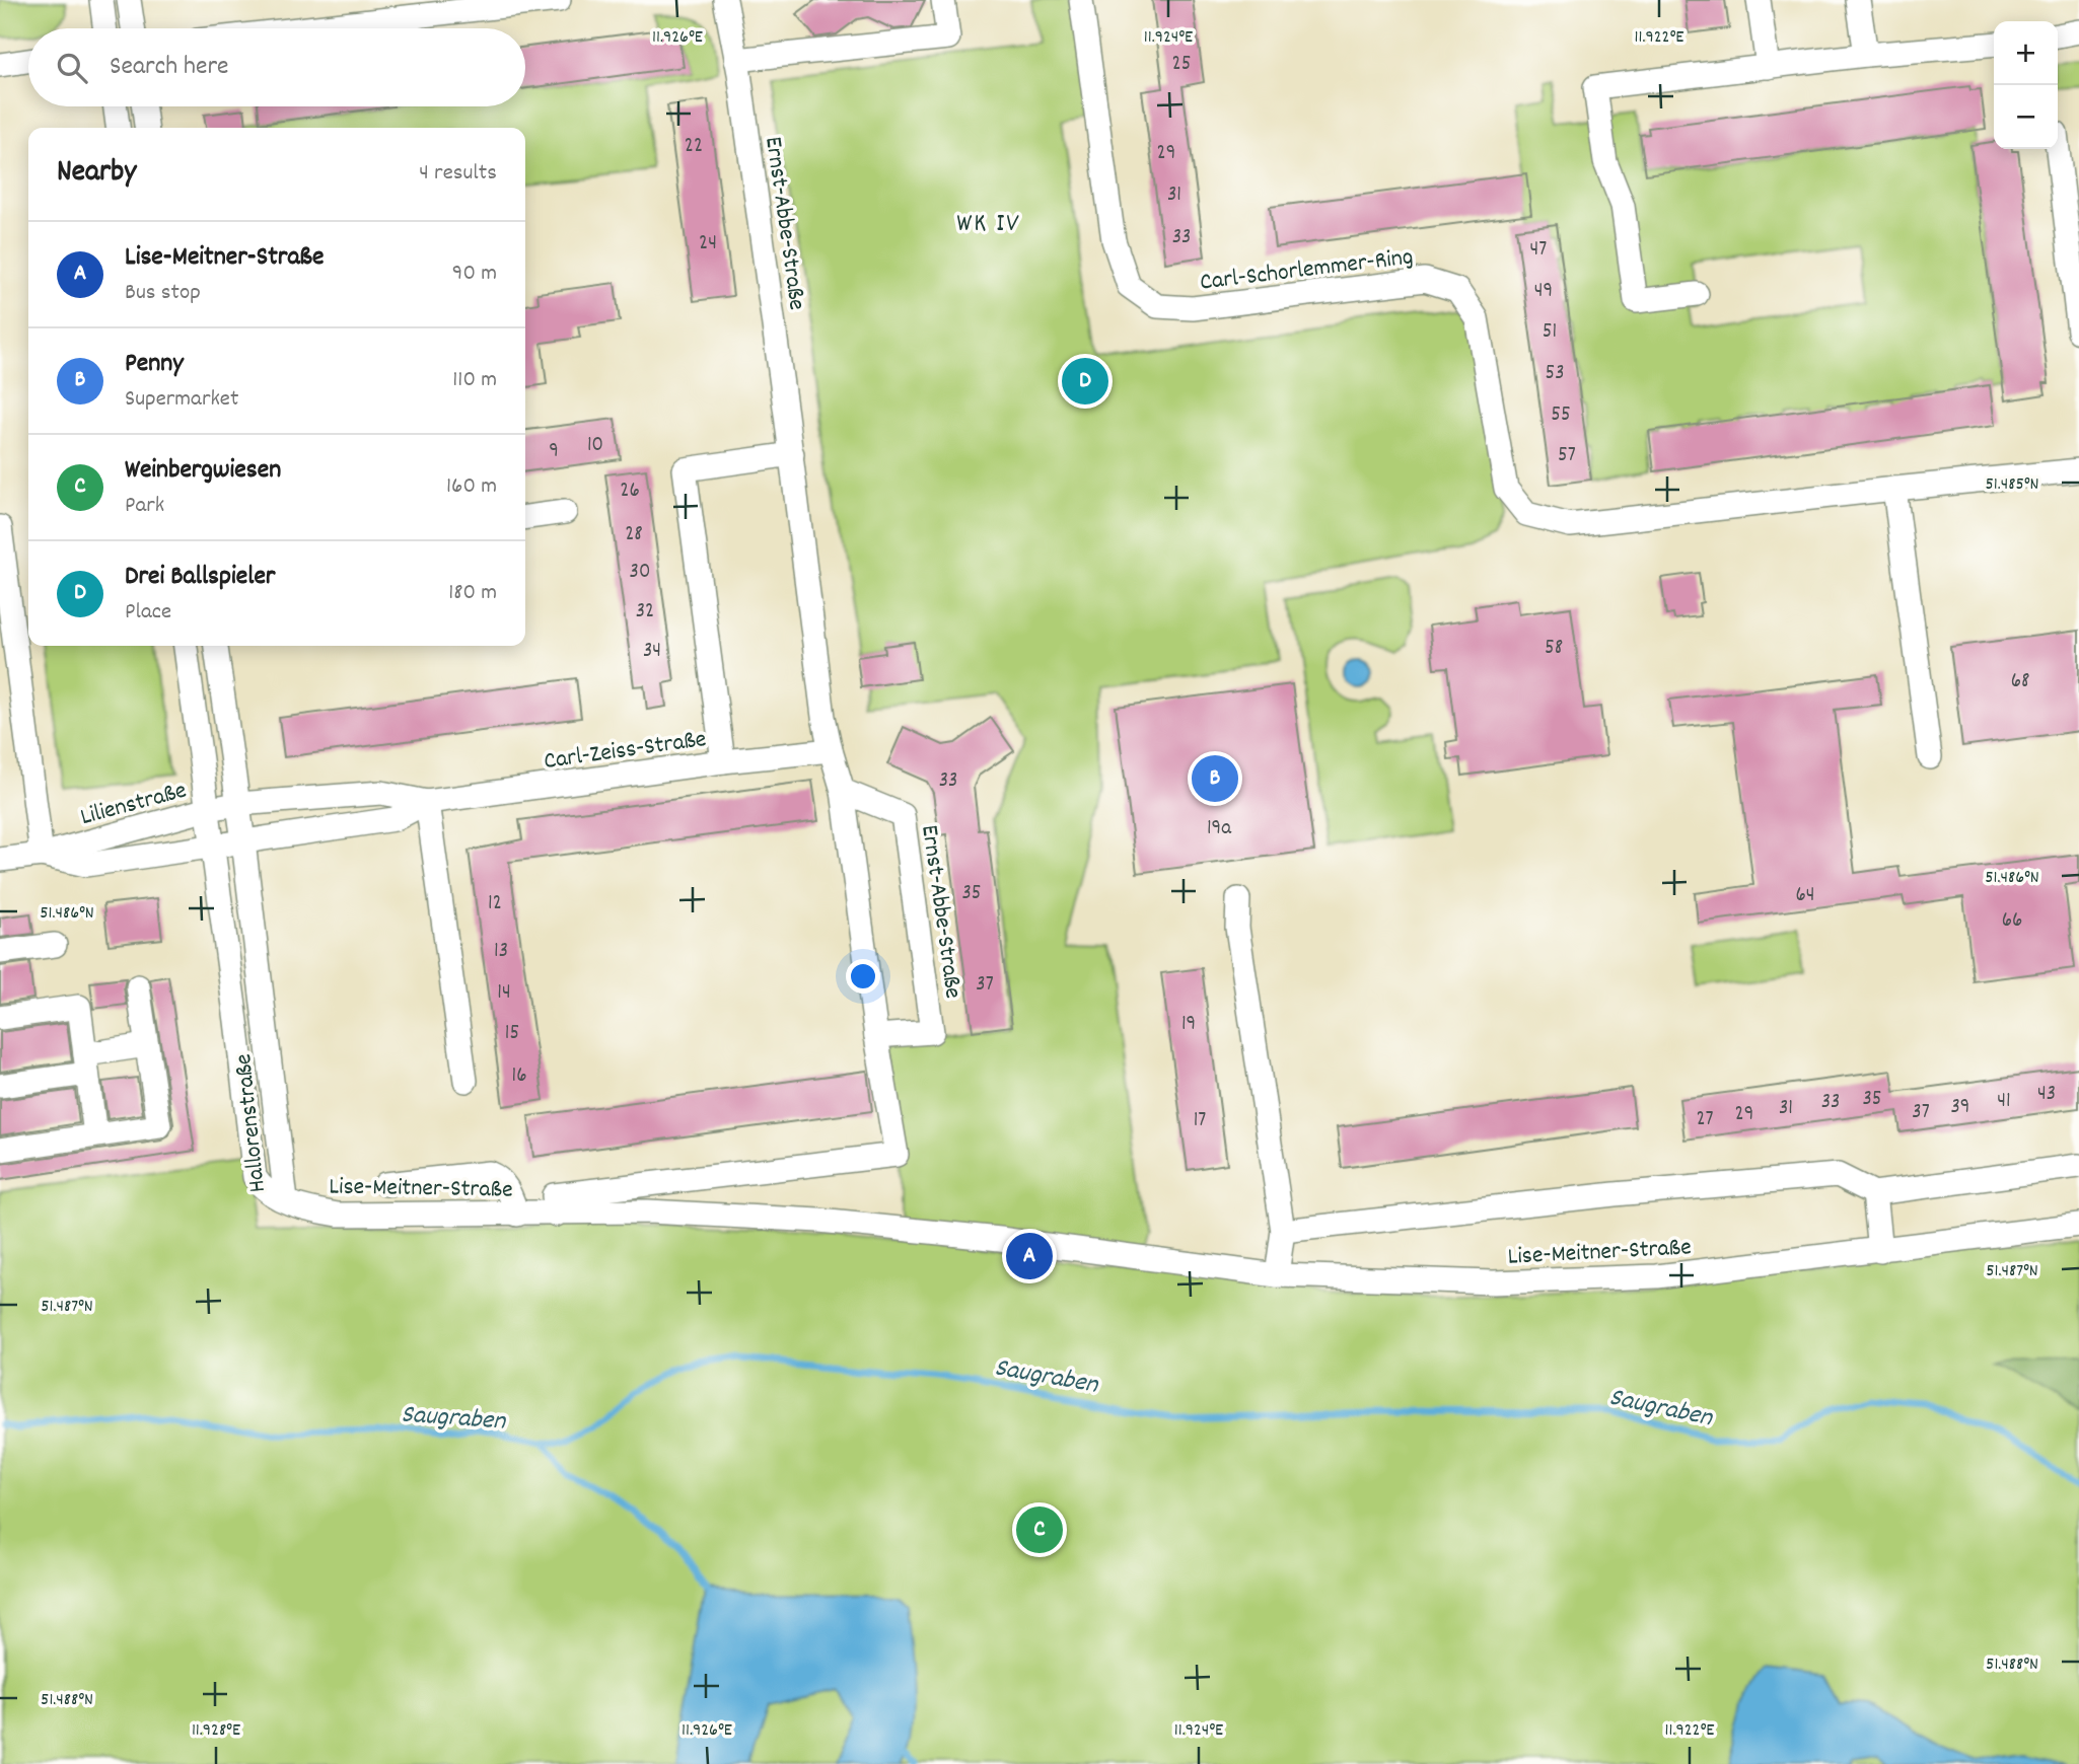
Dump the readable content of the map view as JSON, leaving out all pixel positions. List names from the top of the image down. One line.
{"streets":{"street":["Ernst-Abbe-Straße","Carl-Schorlemmer-Ring","Carl-Zeiss-Straße","Lilienstraße","Hallorenstraße","Lise-Meitner-Straße"]},"crossings":[["Ernst-Abbe-Straße","Carl-Zeiss-Straße"],["Carl-Zeiss-Straße","Lilienstraße"],["Carl-Zeiss-Straße","Hallorenstraße"],["Lilienstraße","Hallorenstraße"],["Hallorenstraße","Lise-Meitner-Straße"]],"districts":["WK IV"],"water":["Saugraben"],"house_numbers":["25","22","29","31","33","24","47","49","51","53","55","10","9","57","26","28","30","32","58","34","68","33","19a","35","64","12","66","13","37","14","19","15","16","43","35","41","33","39","31","37","29","27","17"],"page":{"map_buttons":["+","−"],"search":"Search here","heading":["Nearby","4 results"],"list":[{"mark":"A","name":"Lise-Meitner-Straße","note":"Bus stop","value":"90 m"},{"mark":"B","name":"Penny","note":"Supermarket","value":"110 m"},{"mark":"C","name":"Weinbergwiesen","note":"Park","value":"160 m"},{"mark":"D","name":"Drei Ballspieler","note":"Place","value":"180 m"}],"pins":["D","B","A","C"]},"coordinates":["11.926°E","11.924°E","11.922°E","51.485°N","51.486°N","51.487°N","51.488°N","11.928°E"]}
